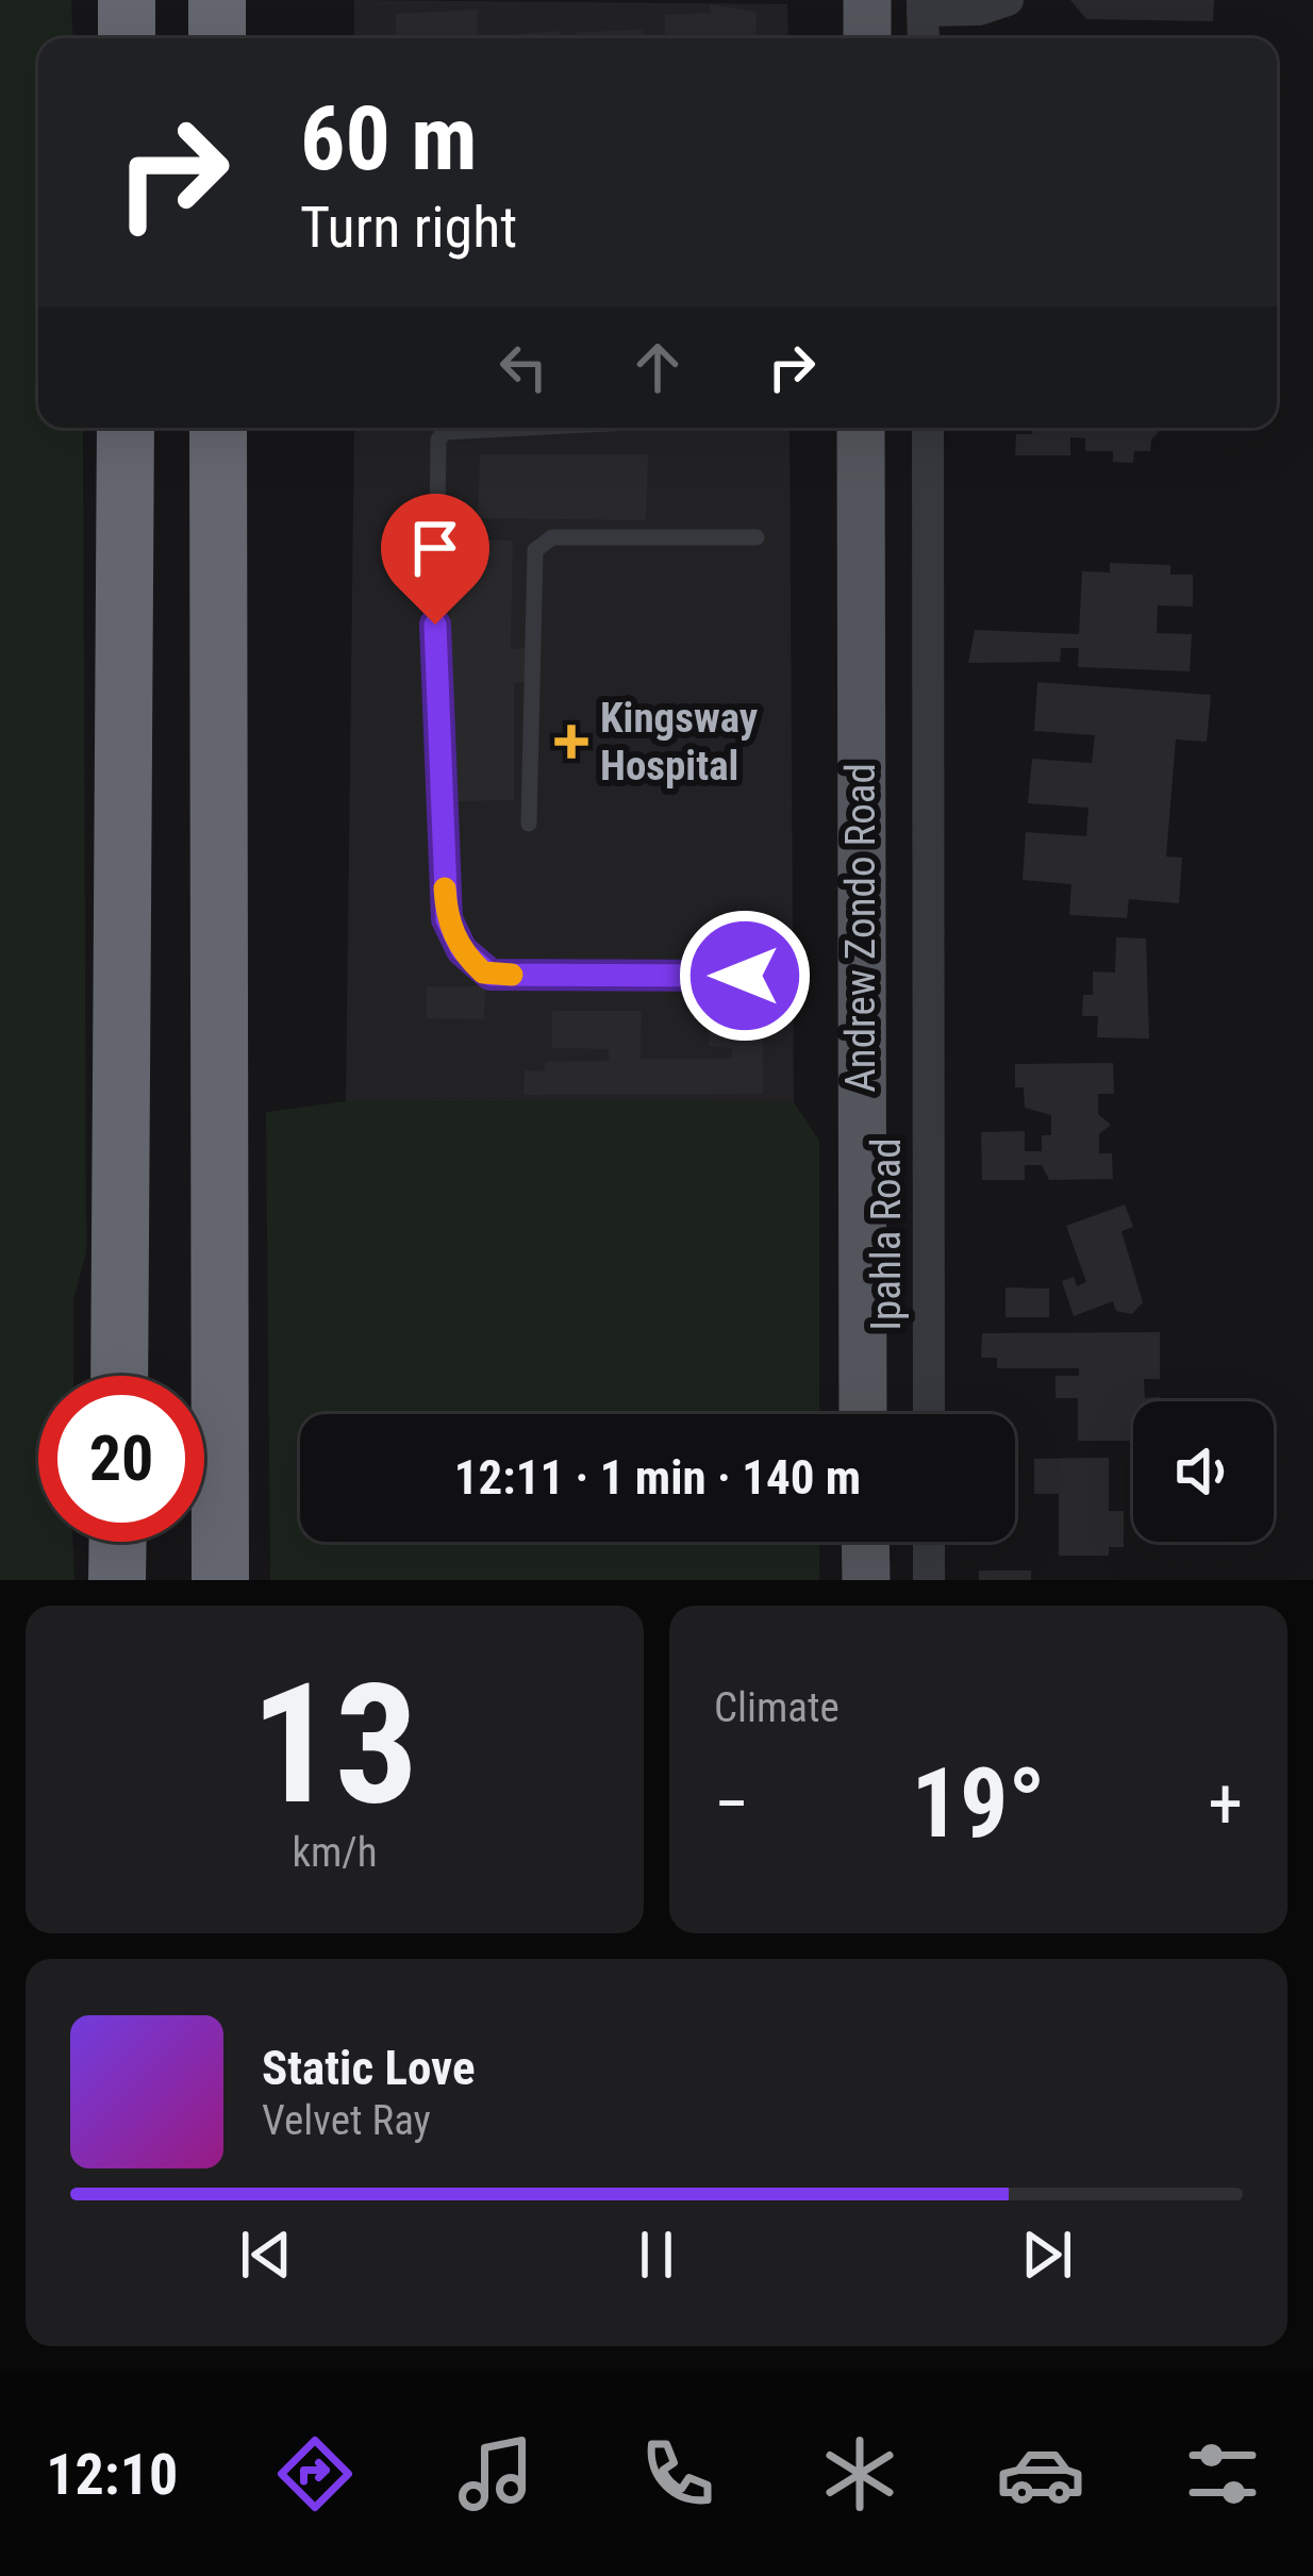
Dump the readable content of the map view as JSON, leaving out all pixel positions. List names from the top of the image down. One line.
{"streets":{"main road":["Andrew Zondo Road"],"street":["Ipahla Road"]},"places":{"health":["Kingsway Hospital"]},"page":{"turn":["60 m","Turn right"],"limit":"20","trip":"12:11 · 1 min · 140 m","tile":[["13","km/h"],"Climate"],"heat":["−","19°","+"],"song":["Static Love","Velvet Ray"],"tabs":"12:10"}}
